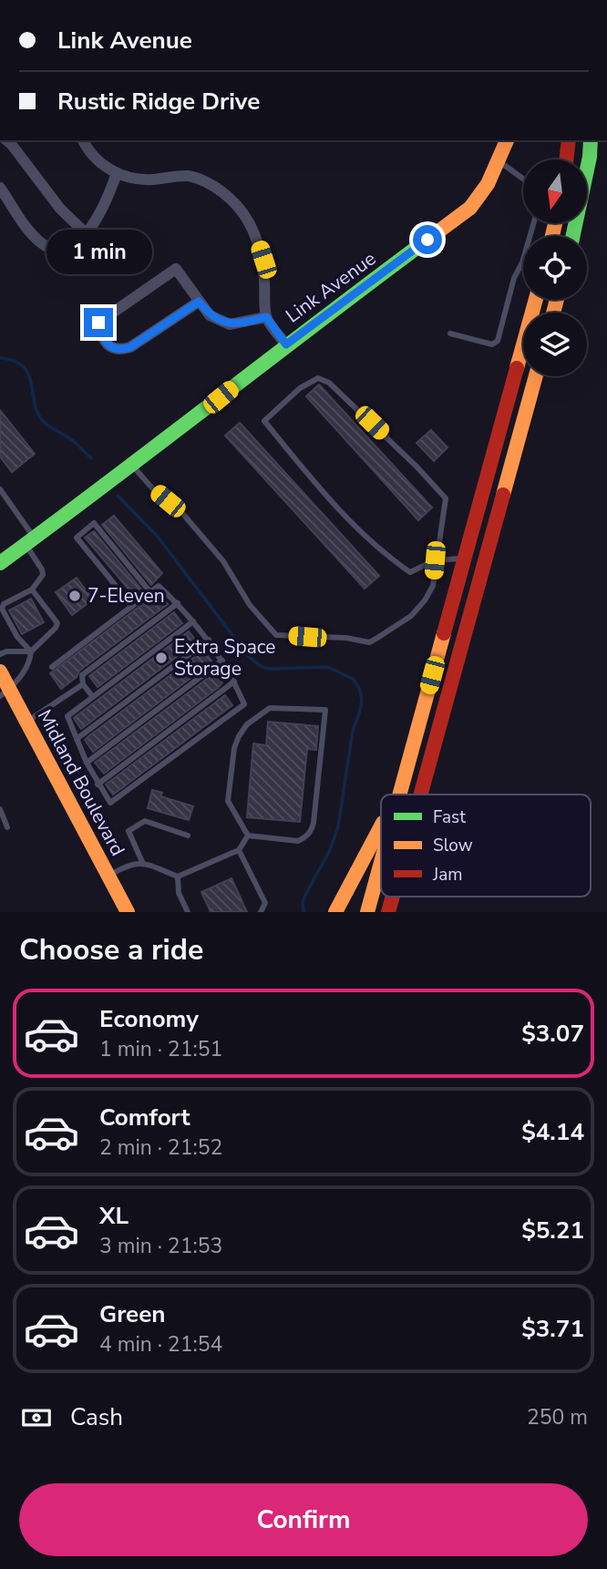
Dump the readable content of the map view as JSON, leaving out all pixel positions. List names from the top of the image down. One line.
{"streets":{"main road":["Link Avenue","Midland Boulevard"]},"places":["7-Eleven","Extra Space Storage"],"legend":["Fast","Slow","Jam"],"north":"bottom","page":{"banner":["Link Avenue","Rustic Ridge Drive"],"bubble":"1 min","heading":"Choose a ride","list":[{"name":"Economy","note":"1 min · 21:51","value":"$3.07"},{"name":"Comfort","note":"2 min · 21:52","value":"$4.14"},{"name":"XL","note":"3 min · 21:53","value":"$5.21"},{"name":"Green","note":"4 min · 21:54","value":"$3.71"}],"pay":["Cash","250 m"],"buttons":"Confirm"}}
